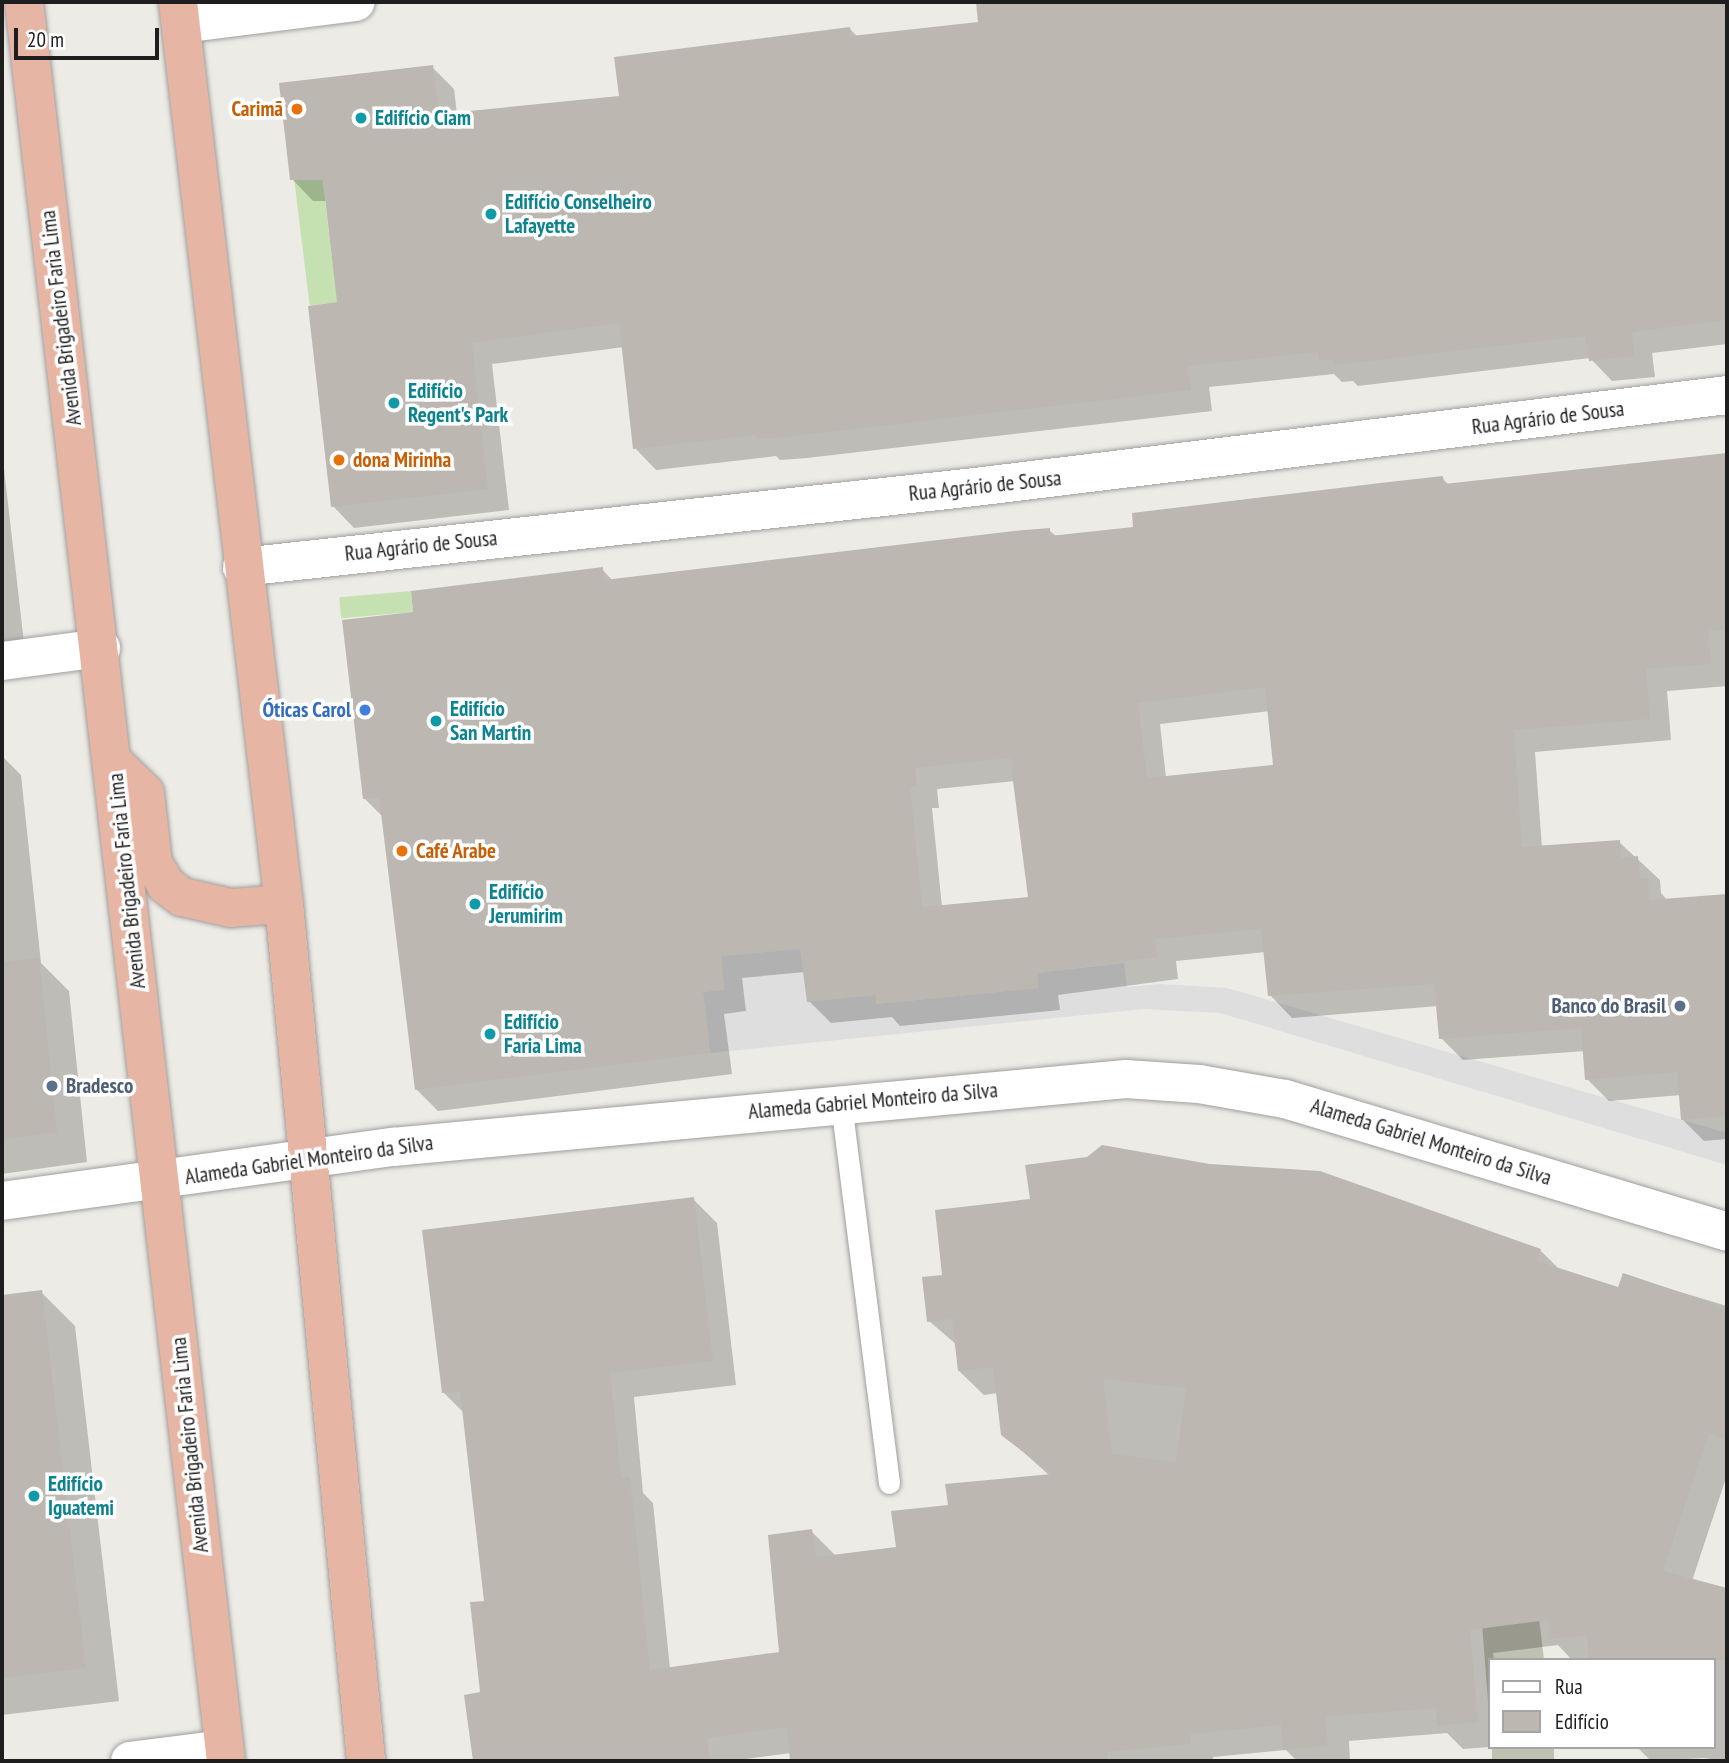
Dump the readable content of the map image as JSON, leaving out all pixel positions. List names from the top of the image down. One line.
{"streets":{"highway":["Avenida Brigadeiro Faria Lima"],"street":["Rua Agrário de Sousa","Alameda Gabriel Monteiro da Silva"]},"crossings":[["Avenida Brigadeiro Faria Lima","Alameda Gabriel Monteiro da Silva"]],"places":["Carimã","Edifício Ciam","Edifício Conselheiro Lafayette","Edifício Regent's Park","dona Mirinha","Óticas Carol","Edifício San Martin","Café Arabe","Edifício Jerumirim","Banco do Brasil","Edifício Faria Lima","Bradesco","Edifício Iguatemi"],"legend":["Rua","Edifício"],"scale_bar":"20 m"}
